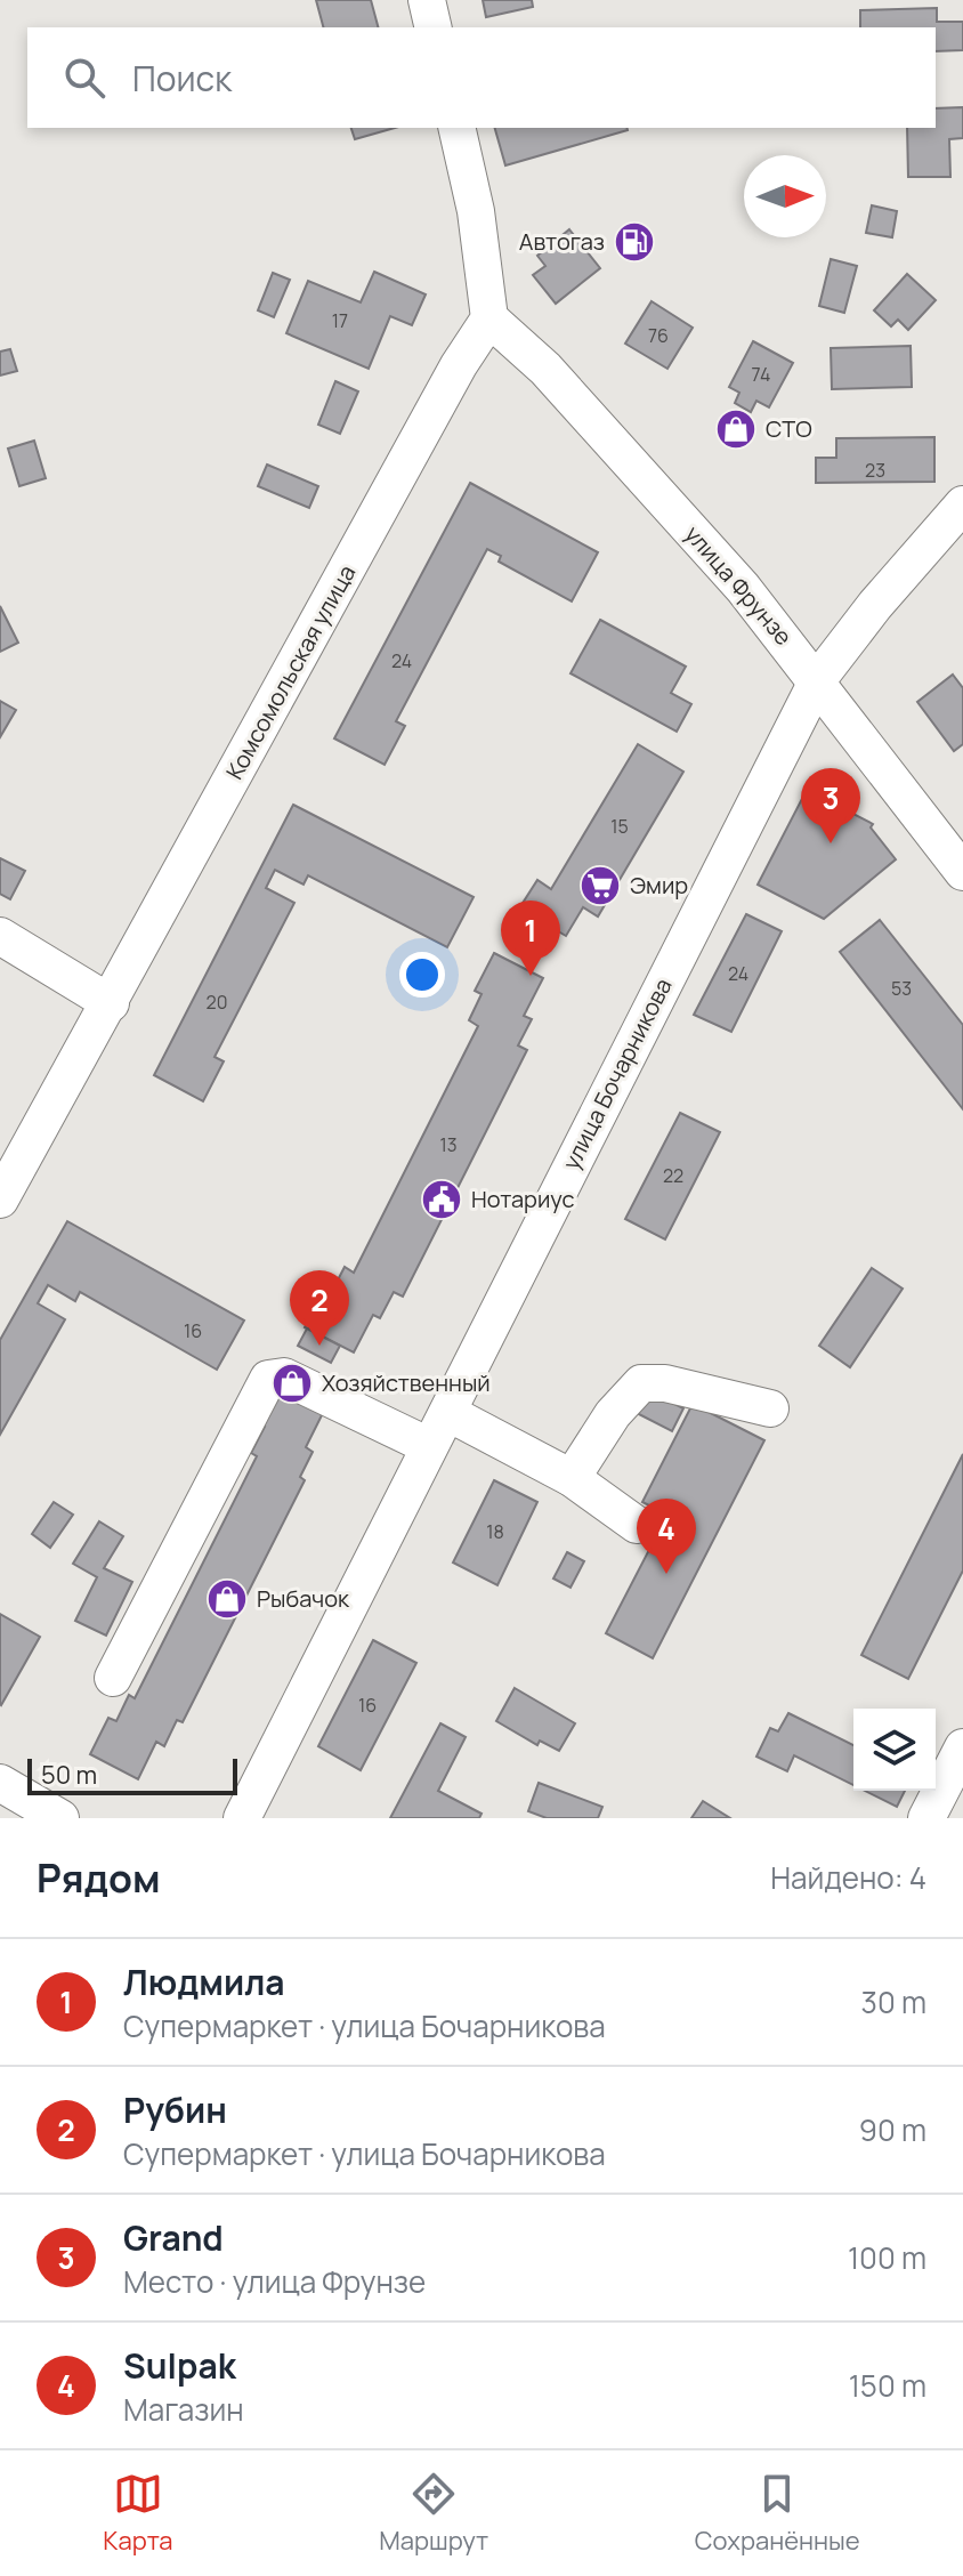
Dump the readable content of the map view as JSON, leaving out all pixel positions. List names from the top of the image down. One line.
{"streets":{"street":["улица Фрунзе","Комсомольская улица","улица Бочарникова"]},"crossings":[["улица Фрунзе","Комсомольская улица"],["улица Фрунзе","улица Бочарникова"]],"places":{"fuel station":["Автогаз"],"shop":["СТО","Хозяйственный","Рыбачок"],"supermarket":["Эмир"],"public building":["Нотариус"]},"house_numbers":["17","76","74","23","24","15","24","53","20","13","22","16","18","16"],"scale_bar":"50 m","north":"right","page":{"search":"Поиск","pins":["3","1","2","4"],"scale":"50 m","heading":["Рядом","Найдено: 4"],"list":[{"mark":"1","name":"Людмила","note":"Супермаркет · улица Бочарникова","value":"30 m"},{"mark":"2","name":"Рубин","note":"Супермаркет · улица Бочарникова","value":"90 m"},{"mark":"3","name":"Grand","note":"Место · улица Фрунзе","value":"100 m"},{"mark":"4","name":"Sulpak","note":"Магазин","value":"150 m"}],"nav":["Карта","Маршрут","Сохранённые"]}}
